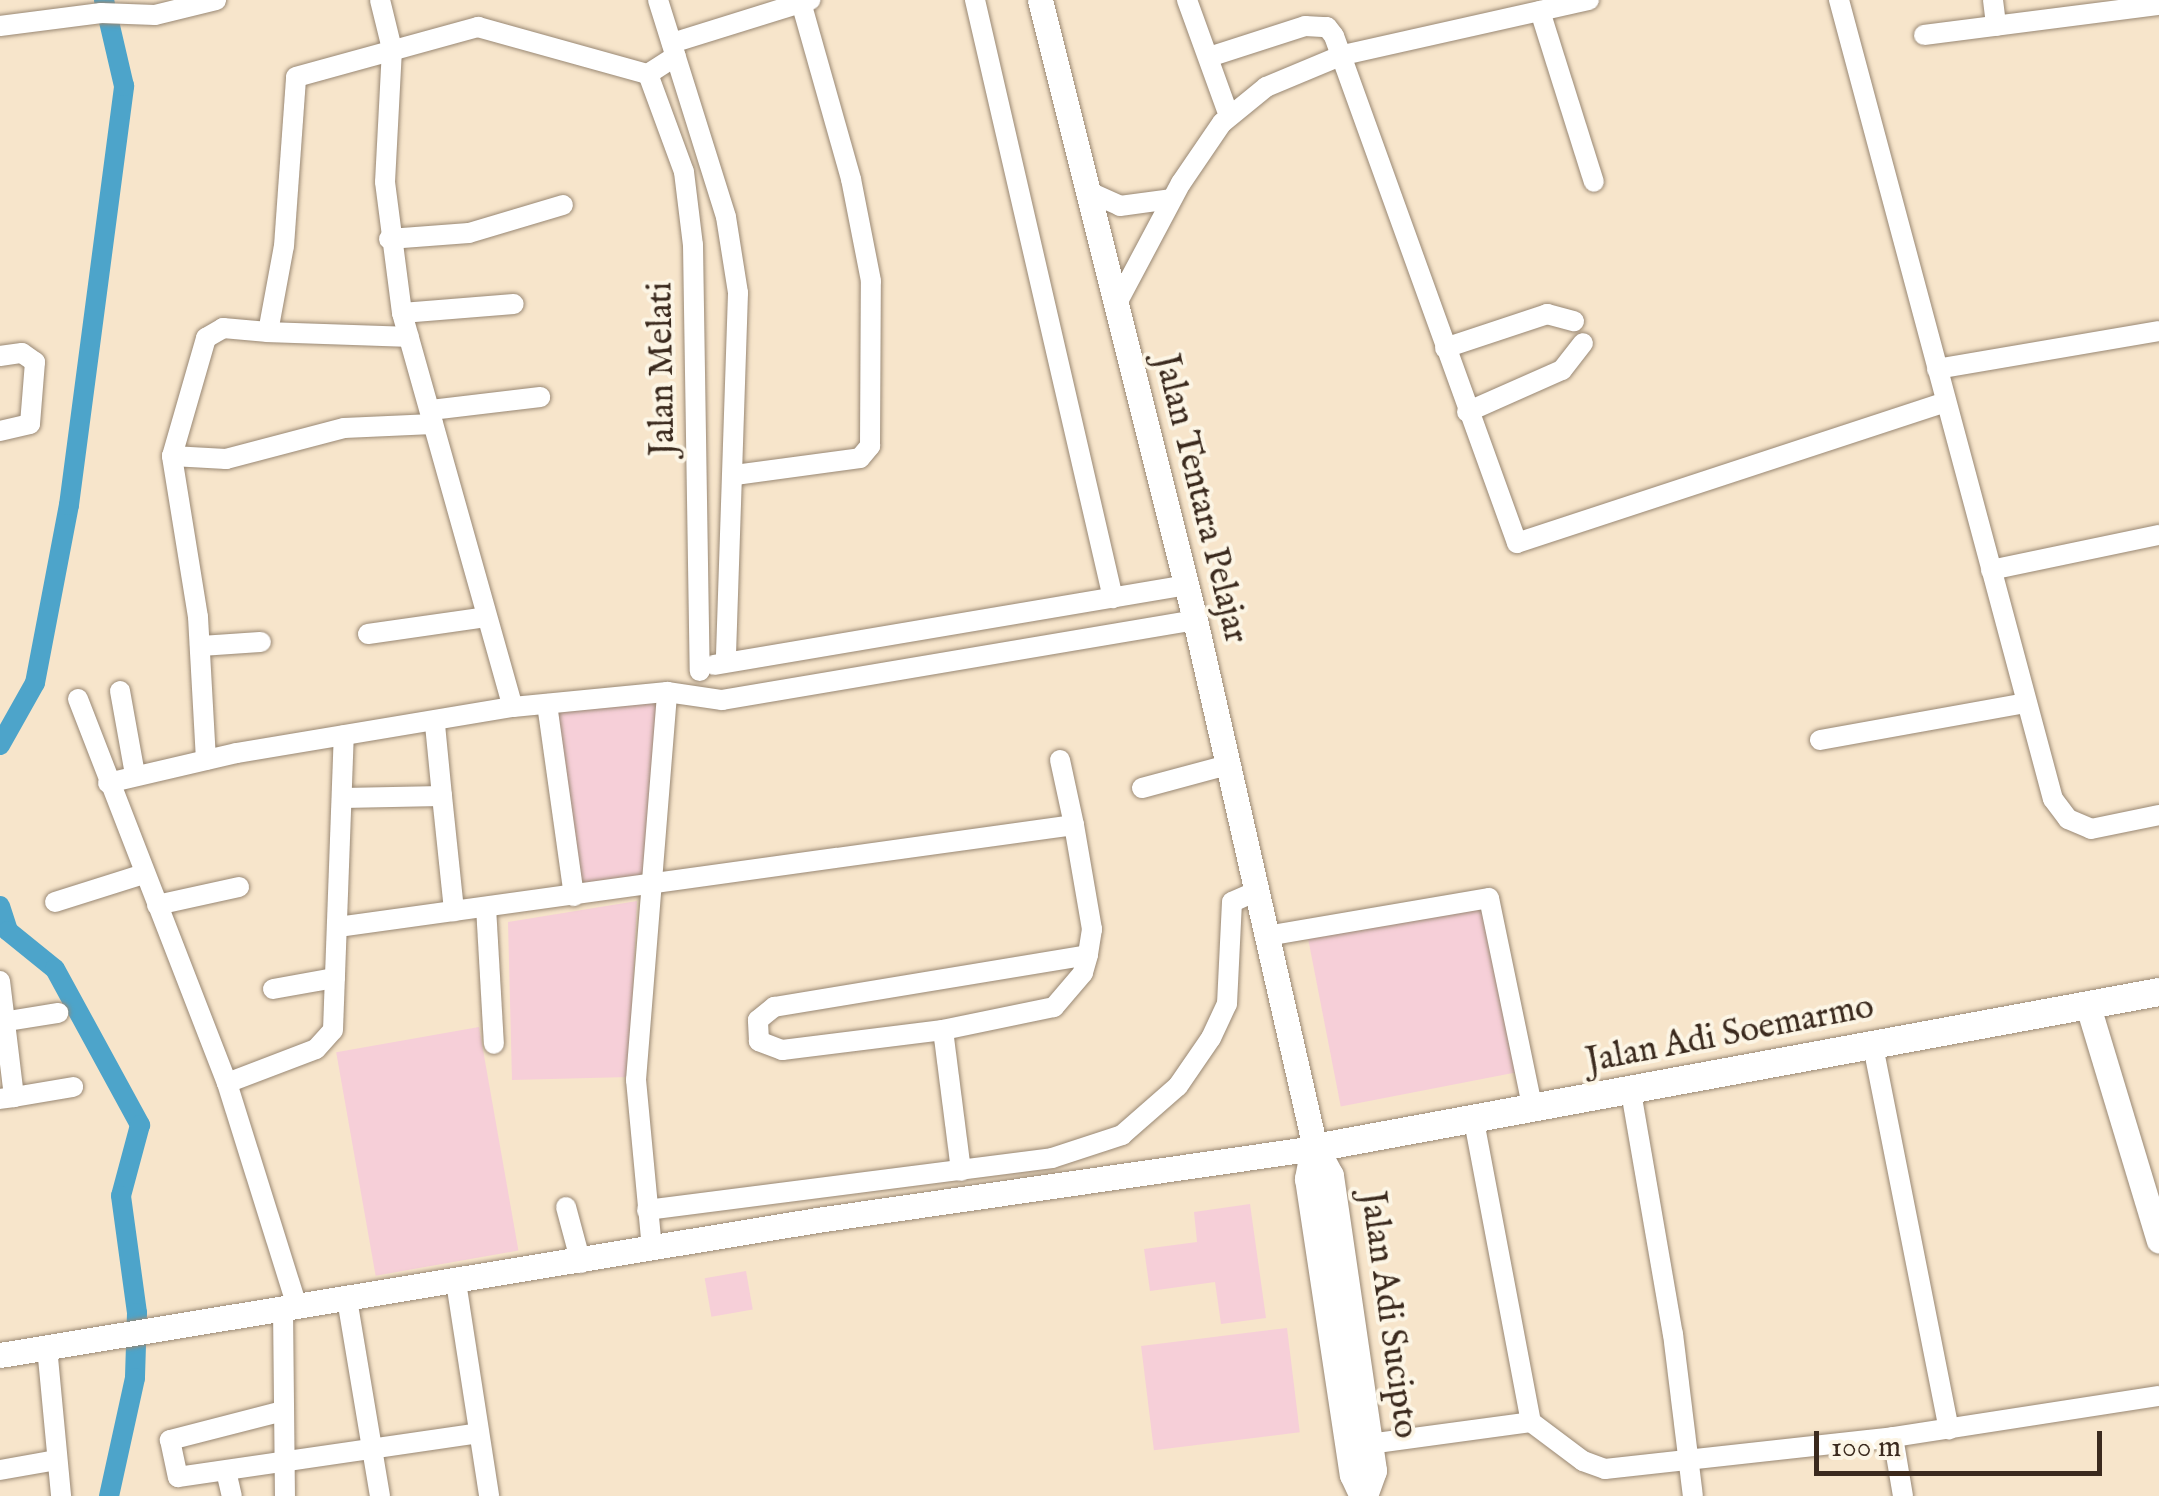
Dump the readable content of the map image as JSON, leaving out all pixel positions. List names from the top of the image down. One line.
{"streets":{"highway":["Jalan Adi Soemarmo","Jalan Adi Sucipto"],"main road":["Jalan Tentara Pelajar"],"street":["Jalan Melati"]},"crossings":[["Jalan Tentara Pelajar","Jalan Adi Sucipto"],["Jalan Adi Soemarmo","Jalan Adi Sucipto"]],"scale_bar":"100 m"}
